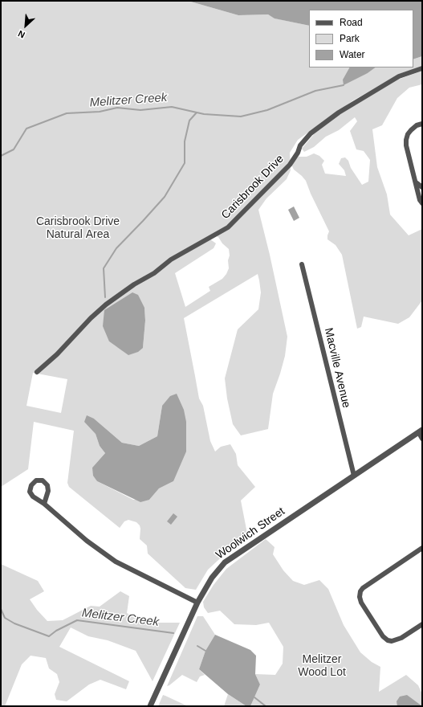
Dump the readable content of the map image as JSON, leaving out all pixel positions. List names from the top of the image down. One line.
{"streets":{"street":["Carisbrook Drive","Macville Avenue","Woolwich Street"]},"crossings":[["Macville Avenue","Woolwich Street"]],"water":["Melitzer Creek"],"parks":["Carisbrook Drive Natural Area","Melitzer Wood Lot"],"legend":["Road","Park","Water"],"north":"bottom left"}
